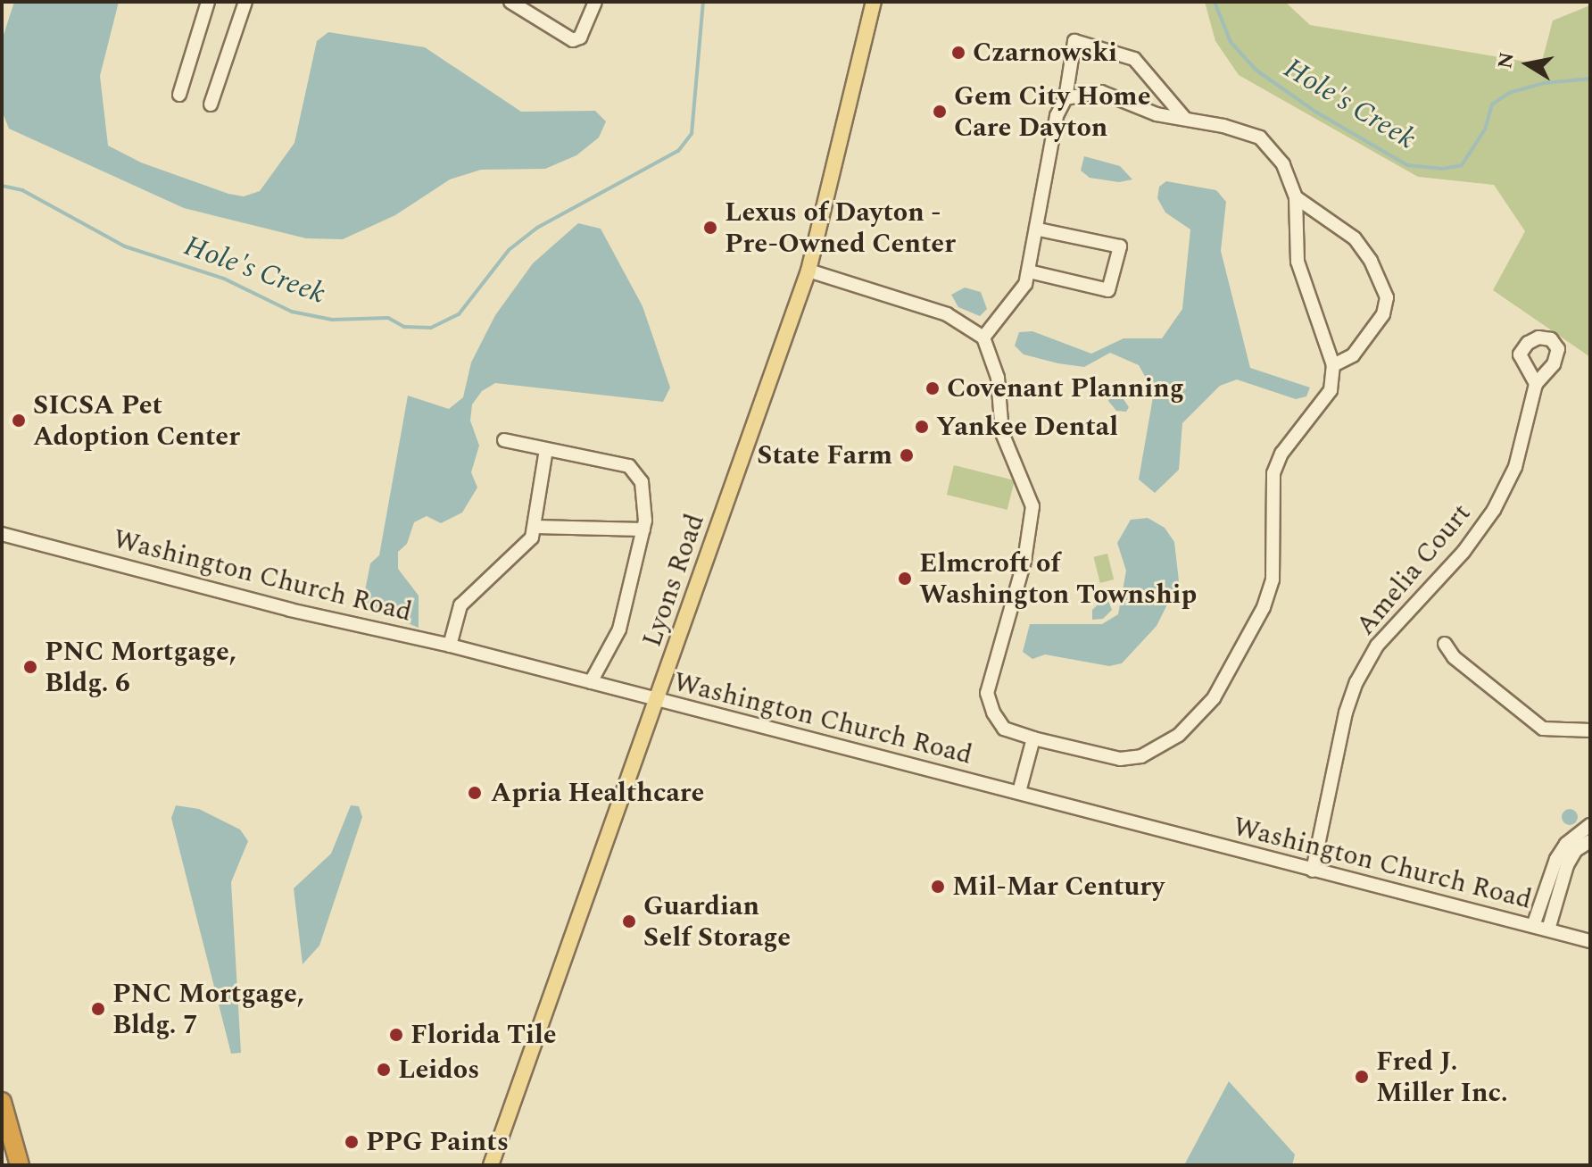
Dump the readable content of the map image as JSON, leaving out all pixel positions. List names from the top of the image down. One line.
{"streets":{"main road":["Lyons Road"],"street":["Amelia Court","Washington Church Road"]},"crossings":[["Amelia Court","Washington Church Road"],["Washington Church Road","Lyons Road"]],"water":["Hole's Creek"],"places":["Czarnowski","Gem City Home Care Dayton","Lexus of Dayton - Pre-Owned Center","Covenant Planning","SICSA Pet Adoption Center","Yankee Dental","State Farm","Elmcroft of Washington Township","PNC Mortgage, Bldg. 6","Apria Healthcare","Mil-Mar Century","Guardian Self Storage","PNC Mortgage, Bldg. 7","Florida Tile","Leidos","Fred J. Miller Inc.","PPG Paints"],"north":"left"}
